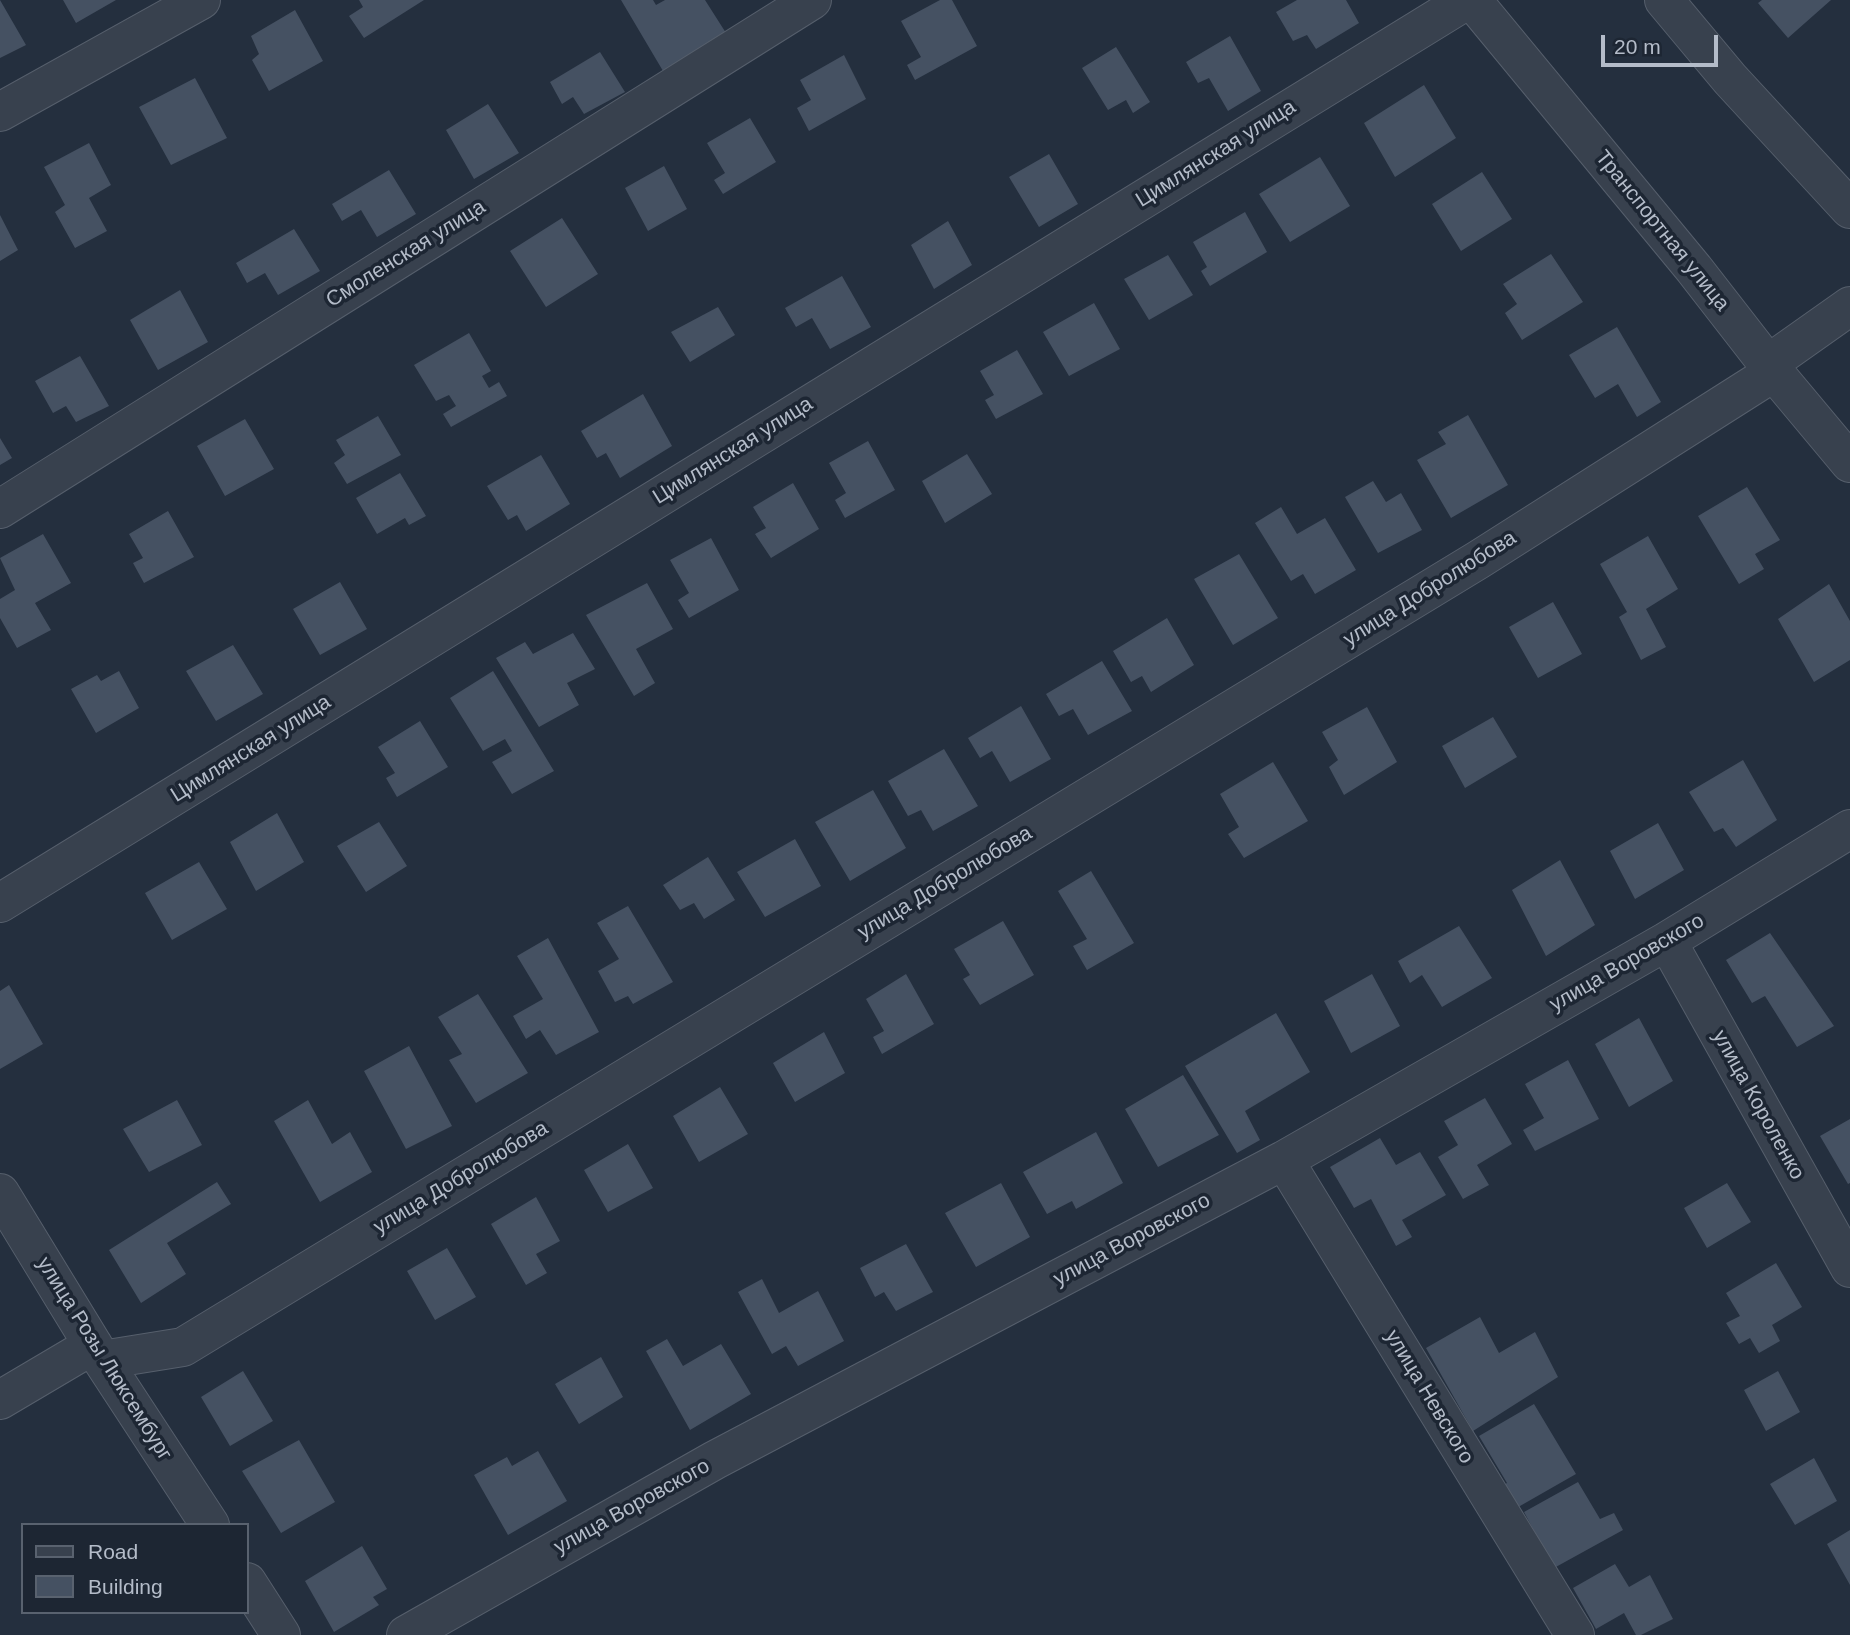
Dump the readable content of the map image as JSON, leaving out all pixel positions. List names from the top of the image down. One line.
{"streets":{"street":["Цимлянская улица","Транспортная улица","Смоленская улица","улица Добролюбова","улица Воровского","улица Короленко","улица Розы Люксембург","улица Невского"]},"crossings":[["Цимлянская улица","Транспортная улица"],["Транспортная улица","улица Добролюбова"],["улица Добролюбова","улица Розы Люксембург"],["улица Воровского","улица Короленко"],["улица Воровского","улица Невского"]],"legend":["Road","Building"],"scale_bar":"20 m"}
